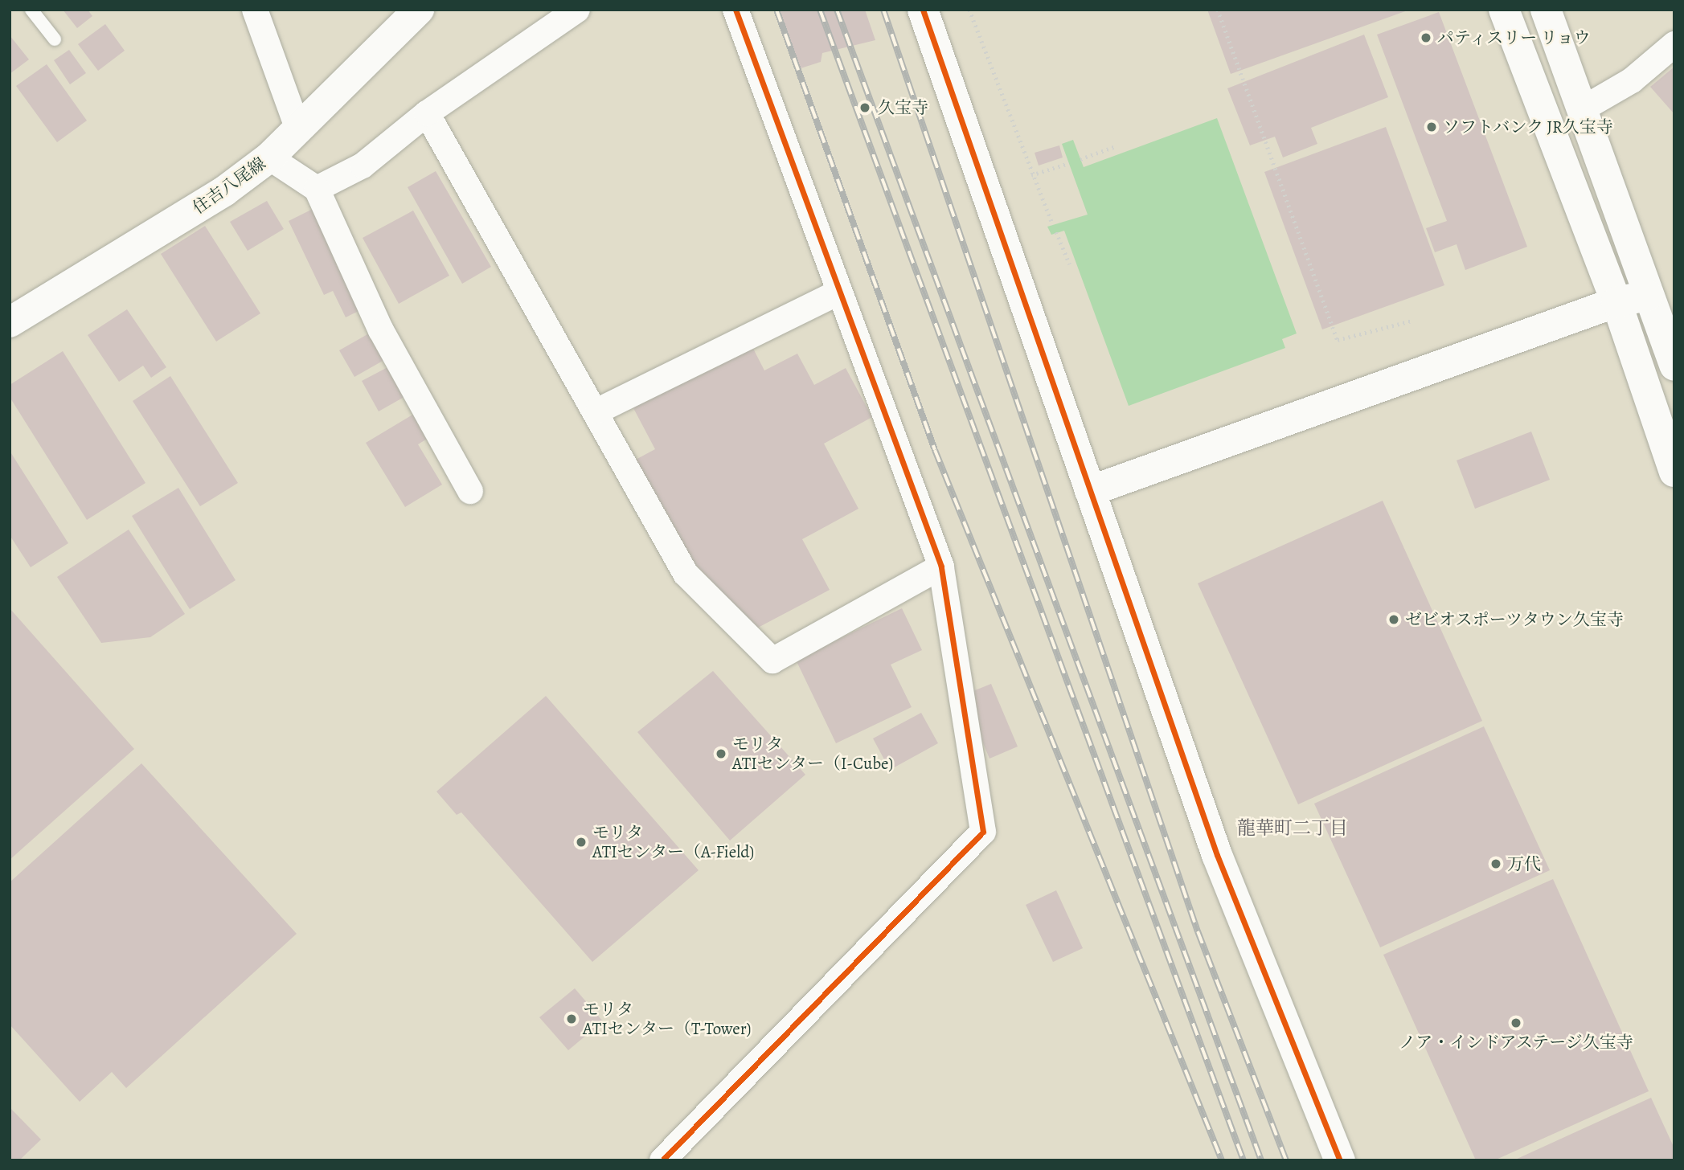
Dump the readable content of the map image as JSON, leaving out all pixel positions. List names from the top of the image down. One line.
{"streets":{"street":["住吉八尾線"]},"districts":["龍華町二丁目"],"places":["パティスリー リョウ","久宝寺","ソフトバンク JR久宝寺","ゼビオスポーツタウン久宝寺","モリタ ATIセンター（I-Cube)","モリタ ATIセンター（A-Field)","万代","モリタ ATIセンター（T-Tower)","ノア・インドアステージ久宝寺"]}
